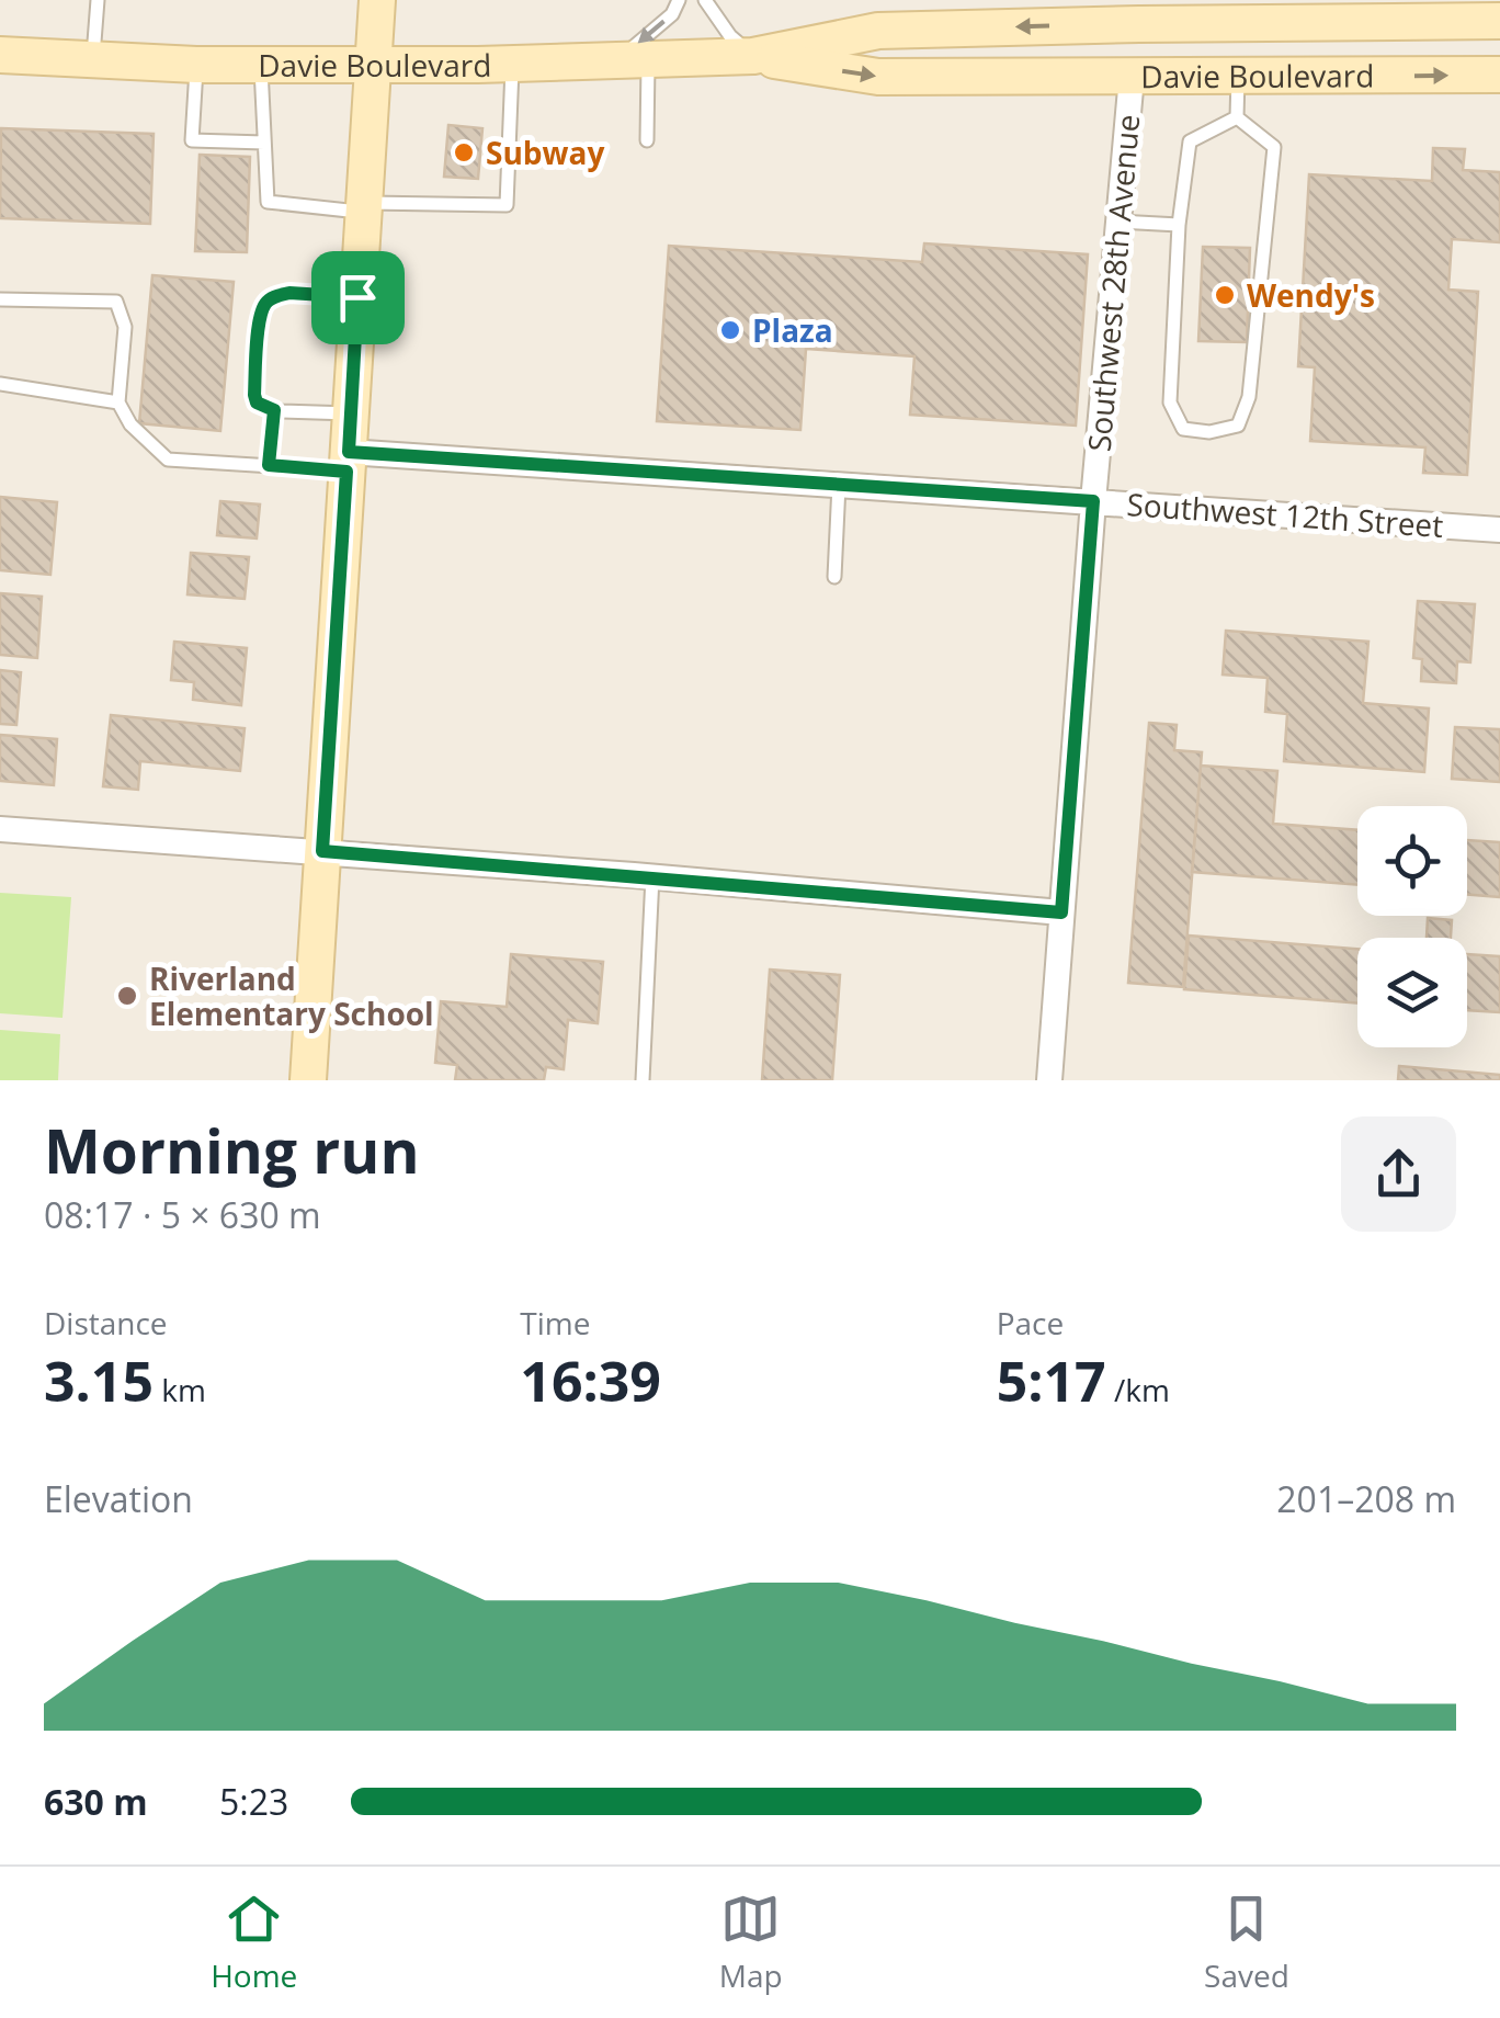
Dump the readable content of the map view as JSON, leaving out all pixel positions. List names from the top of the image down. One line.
{"streets":{"main road":["Davie Boulevard"],"street":["Southwest 28th Avenue","Southwest 12th Street"]},"crossings":[["Davie Boulevard","Southwest 28th Avenue"],["Southwest 28th Avenue","Southwest 12th Street"]],"places":["Subway","Wendy's","Plaza","Riverland Elementary School"],"page":{"heading":["Morning run","08:17 · 5 × 630 m"],"stats":[["Distance","3.15 km"],["Time","16:39"],["Pace","5:17 /km"]],"chart":["Elevation","201–208 m"],"list":[{"name":"630 m","note":"5:23"}],"tabs":["Home","Map","Saved"]}}
